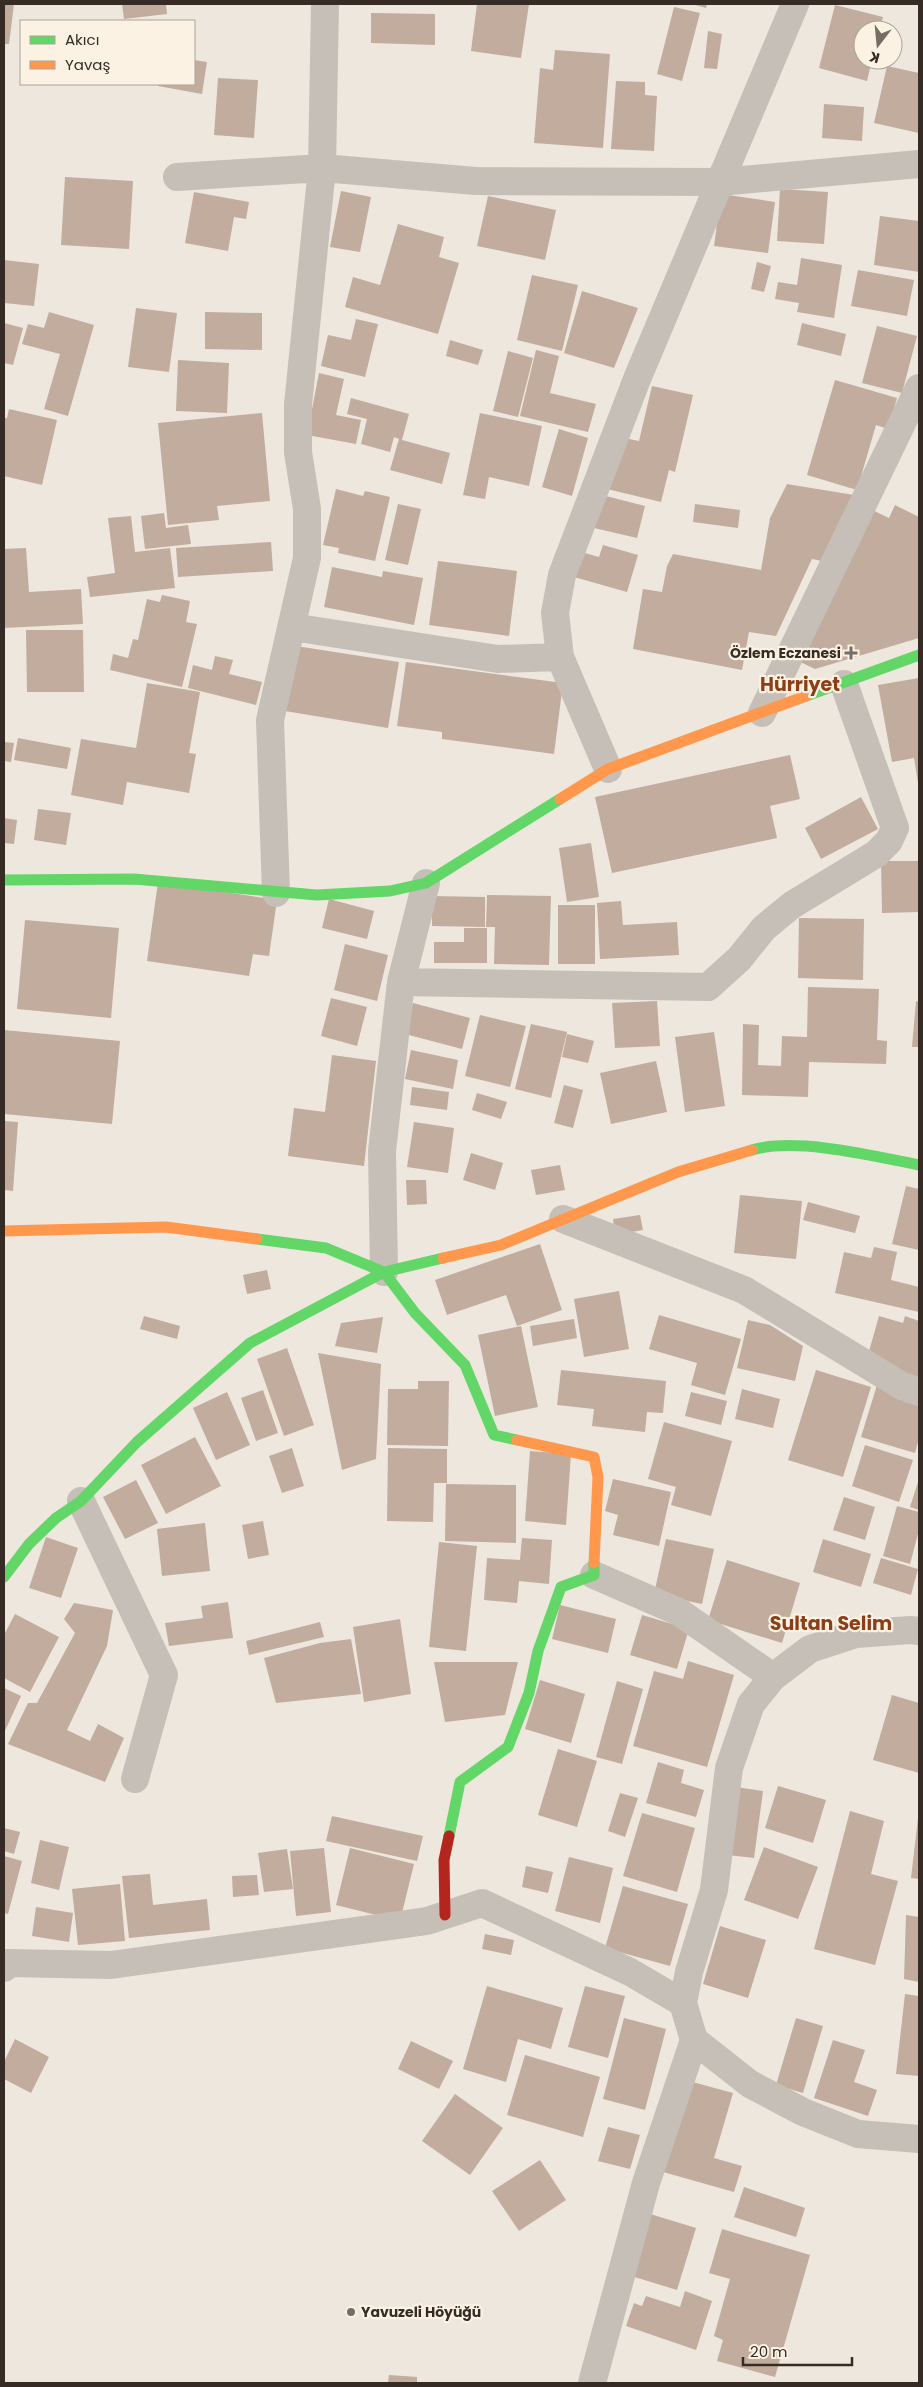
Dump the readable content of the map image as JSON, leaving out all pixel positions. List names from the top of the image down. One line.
{"districts":["Hürriyet","Sultan Selim"],"places":{"health":["Özlem Eczanesi"],"other":["Yavuzeli Höyüğü"]},"legend":["Akıcı","Yavaş"],"scale_bar":"20 m","north":"bottom"}
